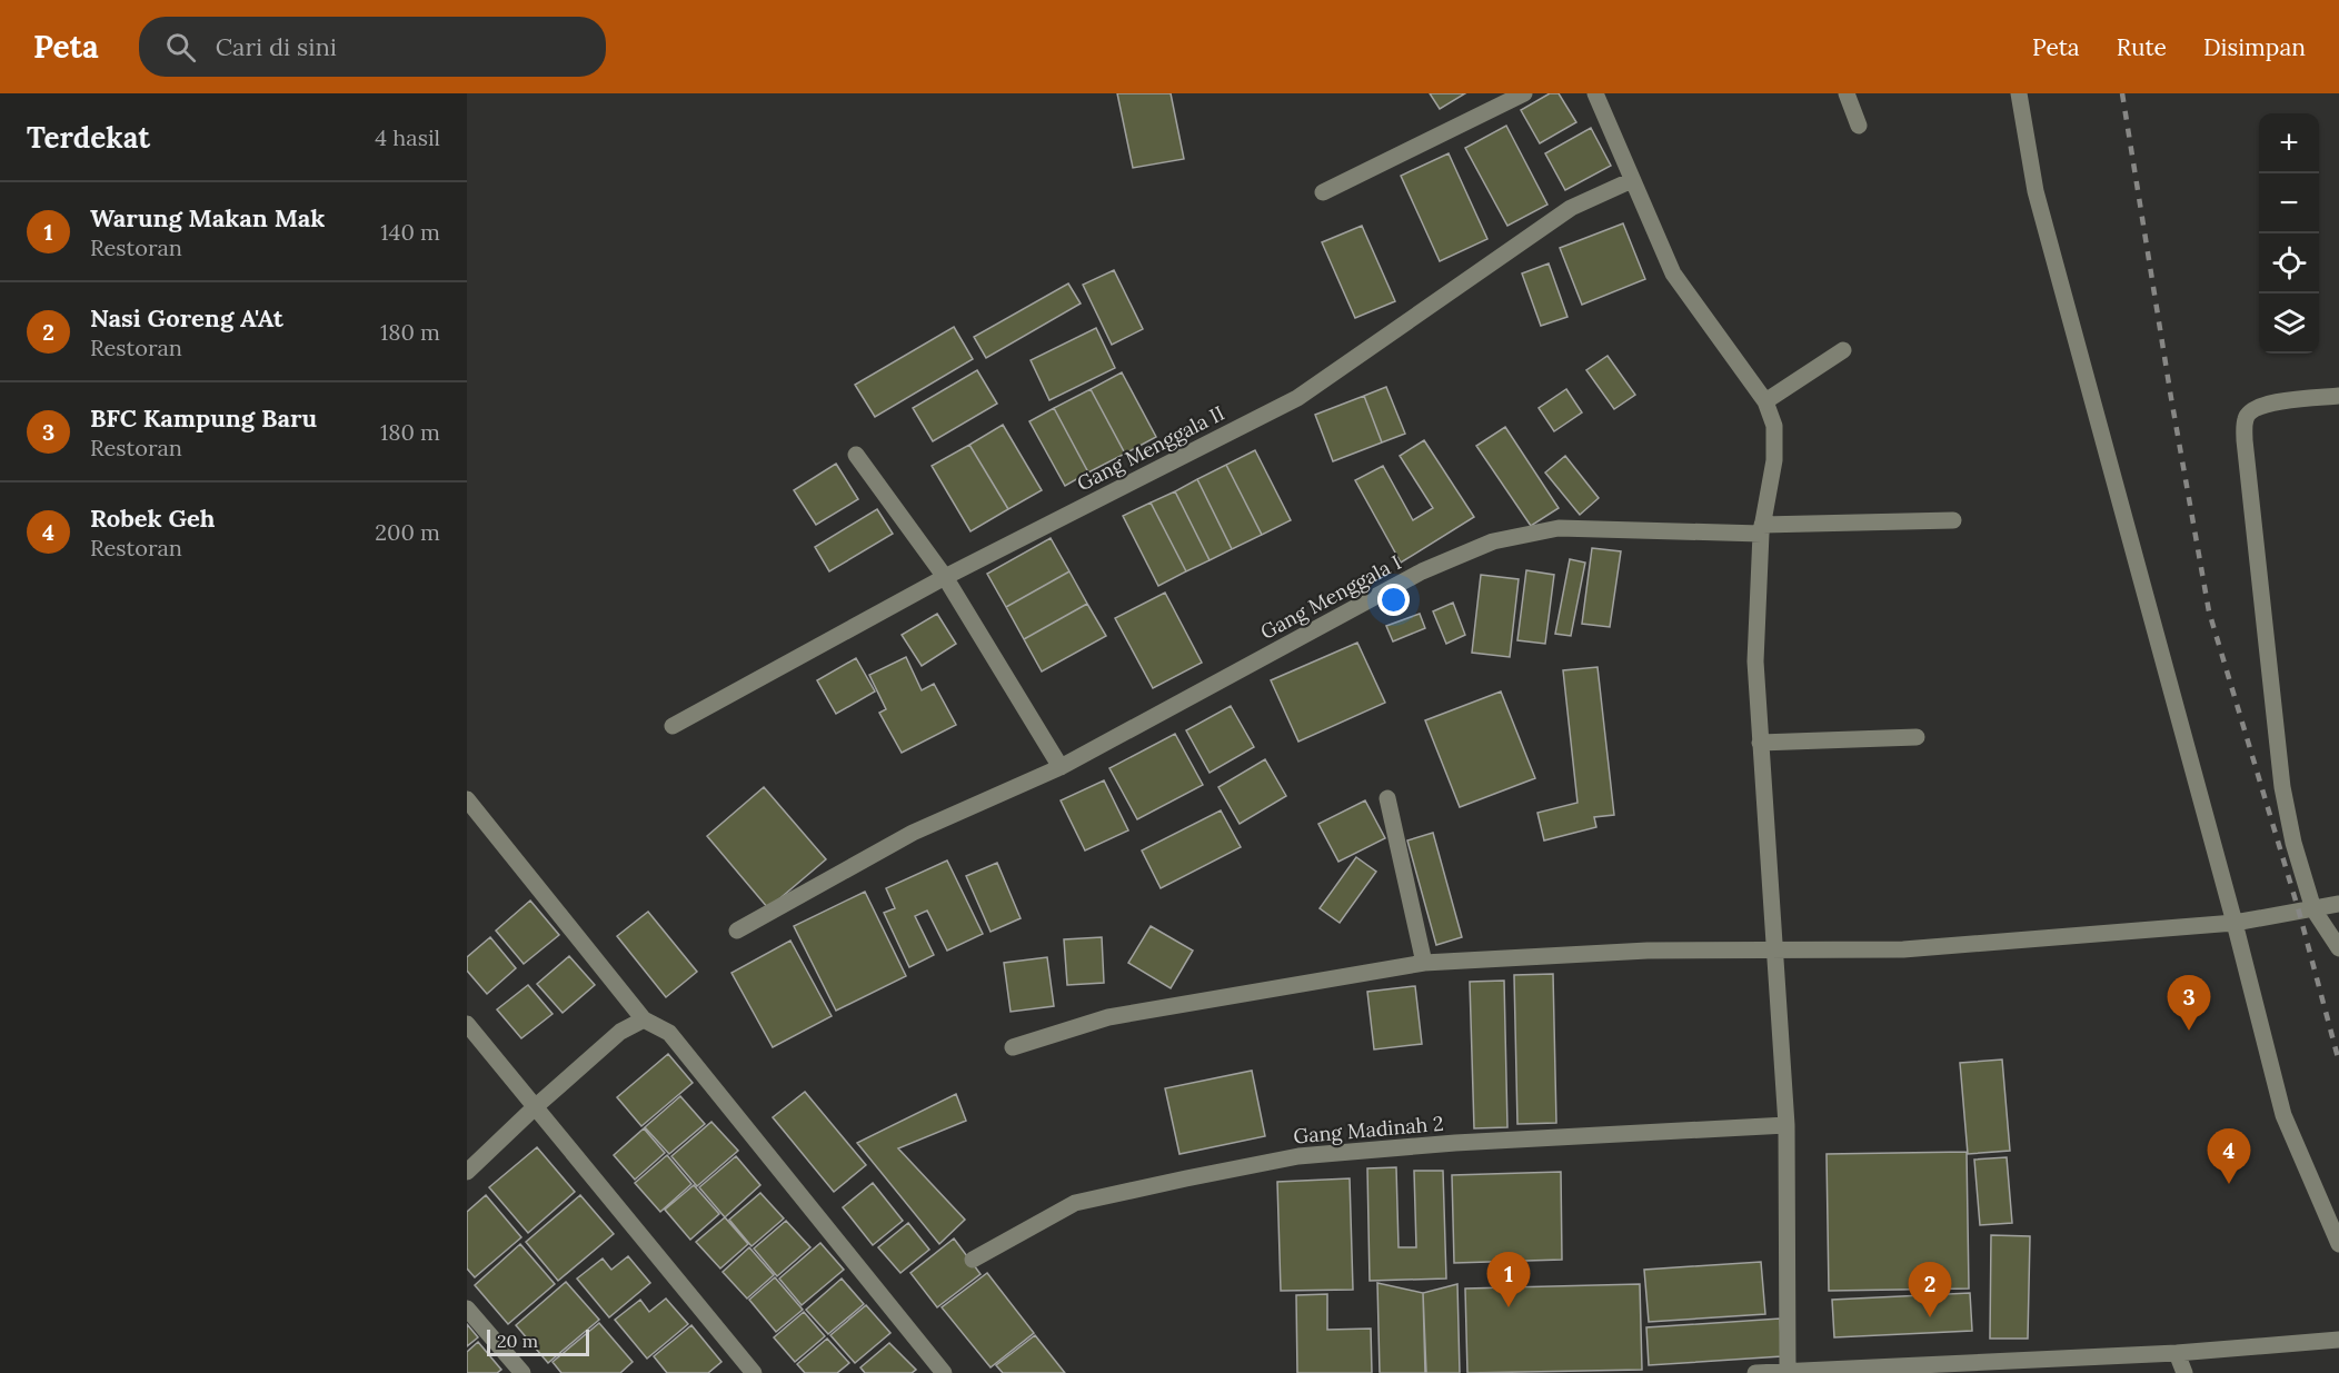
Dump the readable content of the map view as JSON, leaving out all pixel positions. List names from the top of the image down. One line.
{"streets":{"street":["Gang Menggala II","Gang Menggala I","Gang Madinah 2"]},"scale_bar":"20 m","page":{"header":"Peta","search":"Cari di sini","nav":["Peta","Rute","Disimpan"],"heading":["Terdekat","4 hasil"],"map_buttons":["+","−"],"list":[{"mark":"1","name":"Warung Makan Mak","note":"Restoran","value":"140 m"},{"mark":"2","name":"Nasi Goreng A'At","note":"Restoran","value":"180 m"},{"mark":"3","name":"BFC Kampung Baru","note":"Restoran","value":"180 m"},{"mark":"4","name":"Robek Geh","note":"Restoran","value":"200 m"}],"pins":["3","4","1","2"],"scale":"20 m"}}
